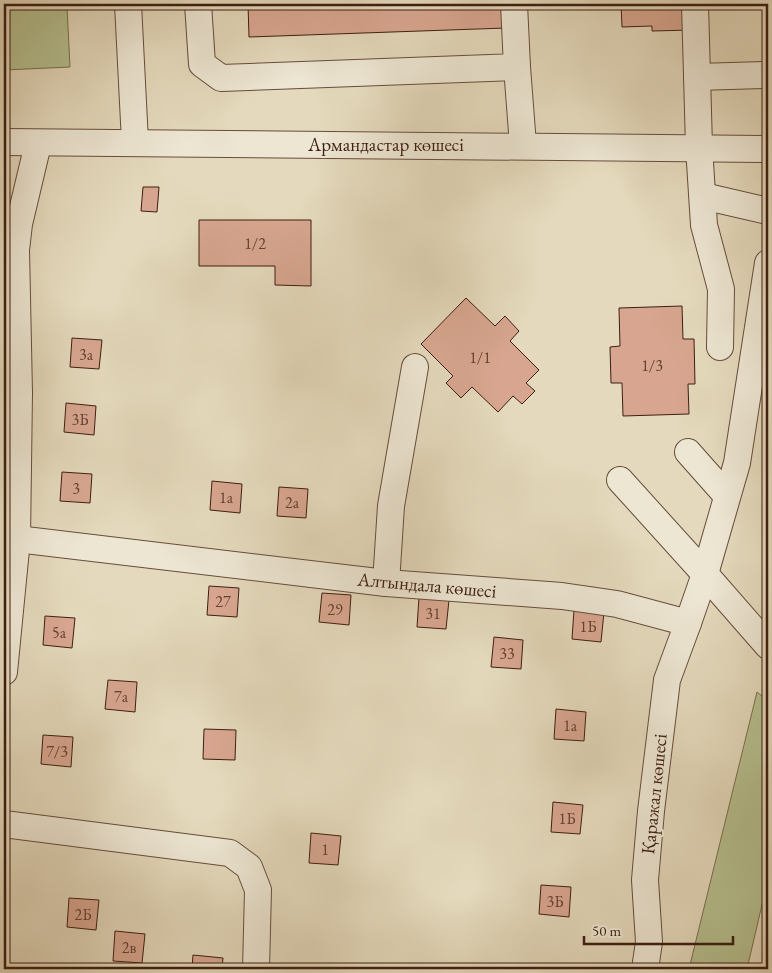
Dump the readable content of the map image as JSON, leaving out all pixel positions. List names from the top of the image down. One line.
{"streets":{"street":["Армандастар көшесі","Алтындала көшесі","Қаражал көшесі"]},"crossings":[["Алтындала көшесі","Қаражал көшесі"]],"house_numbers":["1/2","3а","1/1","1/3","3Б","3","1а","2а","27","29","31","1Б","5а","33","7а","1а","7/3","1Б","1","3Б","2Б","2в"],"scale_bar":"50 m"}
